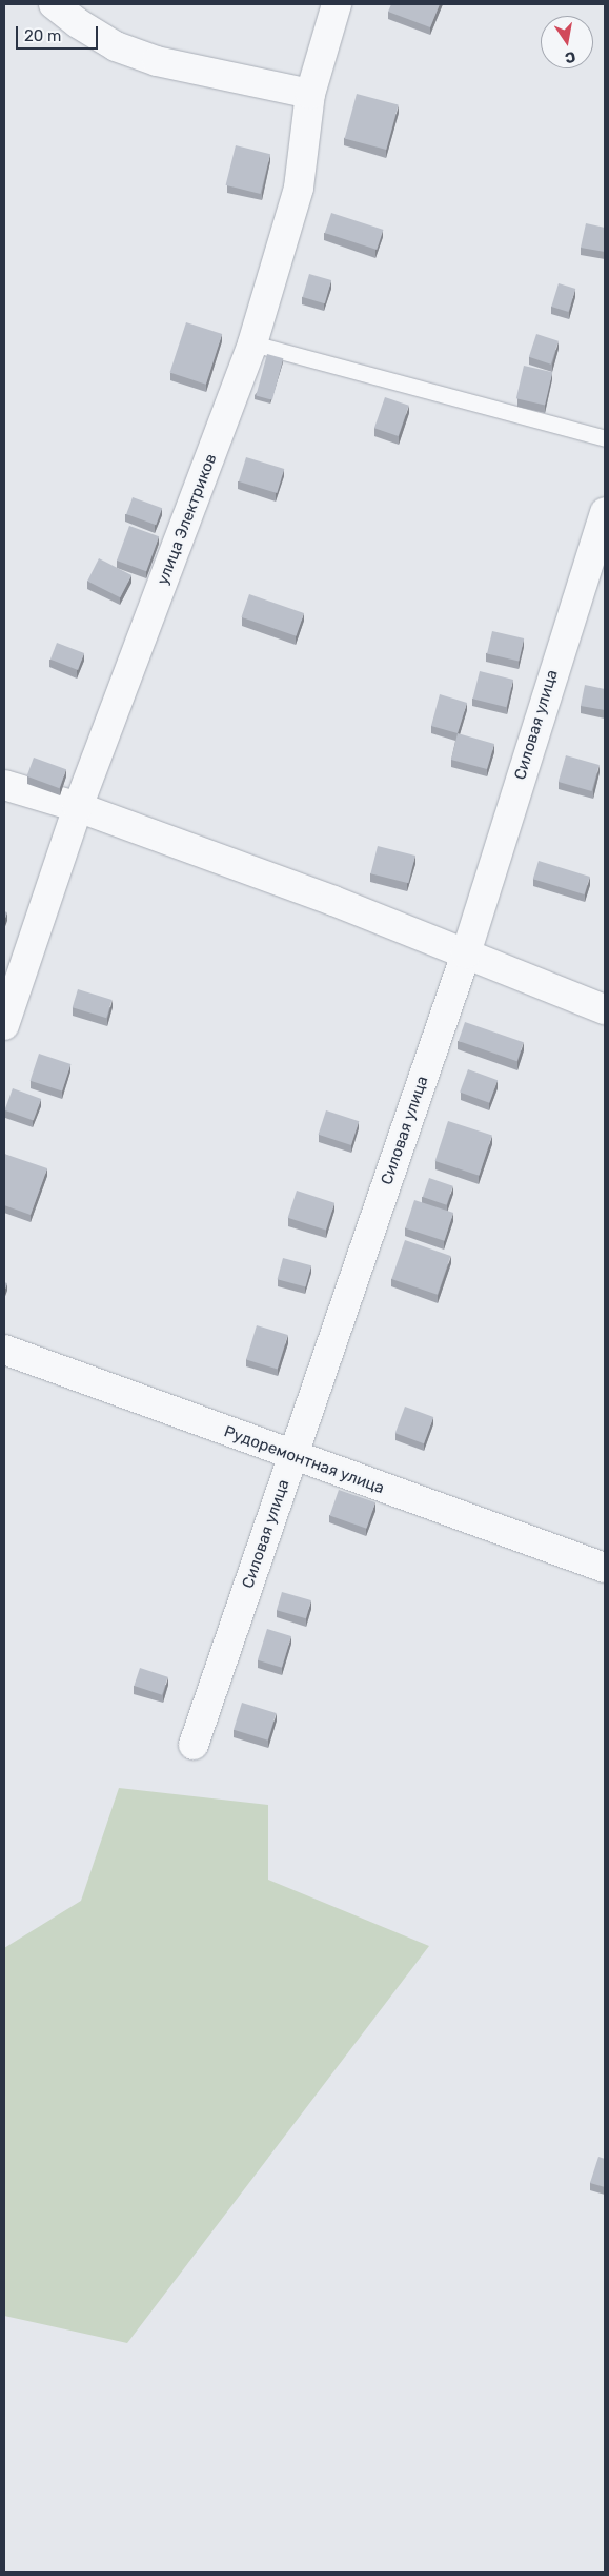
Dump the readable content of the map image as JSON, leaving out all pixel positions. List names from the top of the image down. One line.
{"streets":{"street":["улица Электриков","Силовая улица","Рудоремонтная улица"]},"crossings":[["Силовая улица","Рудоремонтная улица"]],"scale_bar":"20 m","north":"bottom"}
